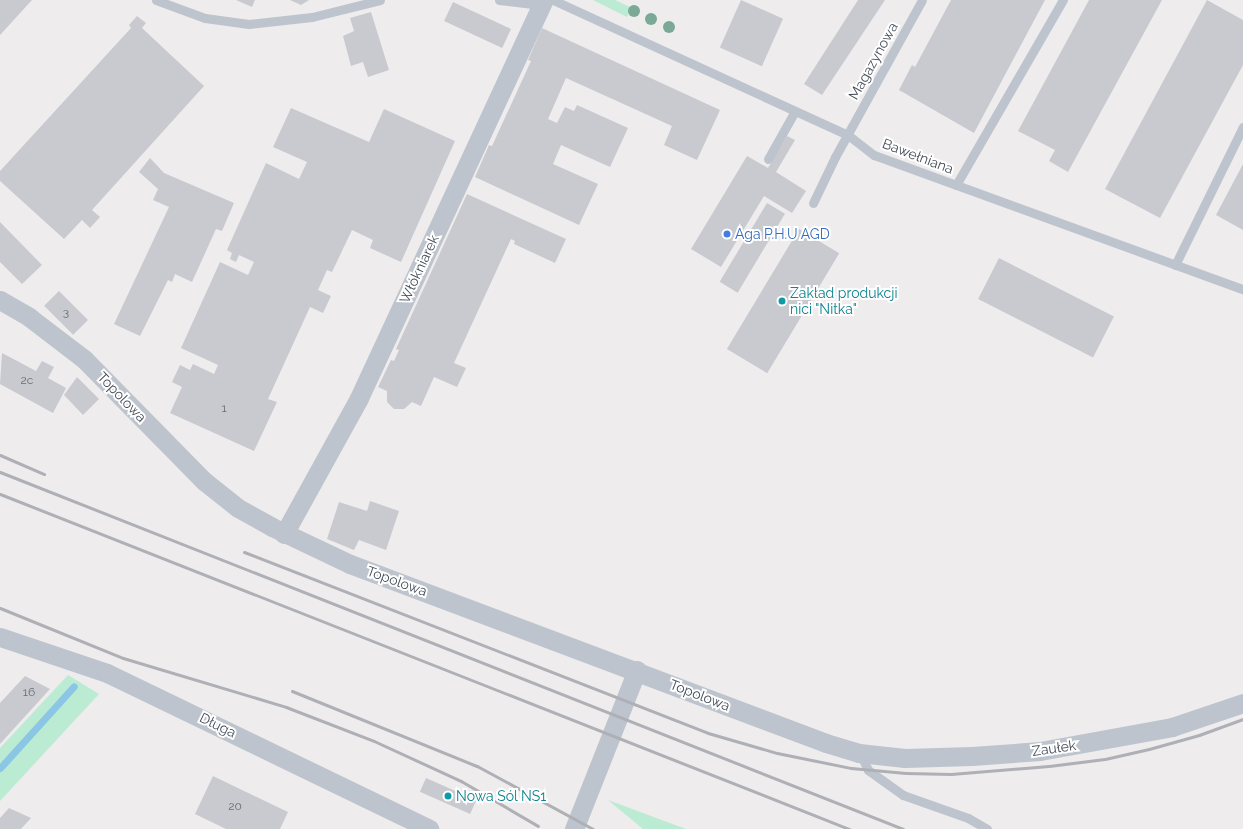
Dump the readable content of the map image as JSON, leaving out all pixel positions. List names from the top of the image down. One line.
{"streets":{"street":["Włókniarek","Topolowa","Długa","Zaułek"],"lane":["Magazynowa","Bawełniana"]},"crossings":[["Magazynowa","Bawełniana"],["Bawełniana","Włókniarek"],["Włókniarek","Topolowa"],["Topolowa","Zaułek"]],"places":["Aga P.H.U AGD","Zakład produkcji nici \"Nitka\"","Nowa Sól NS1"],"house_numbers":["3","2c","1","16","20"]}
